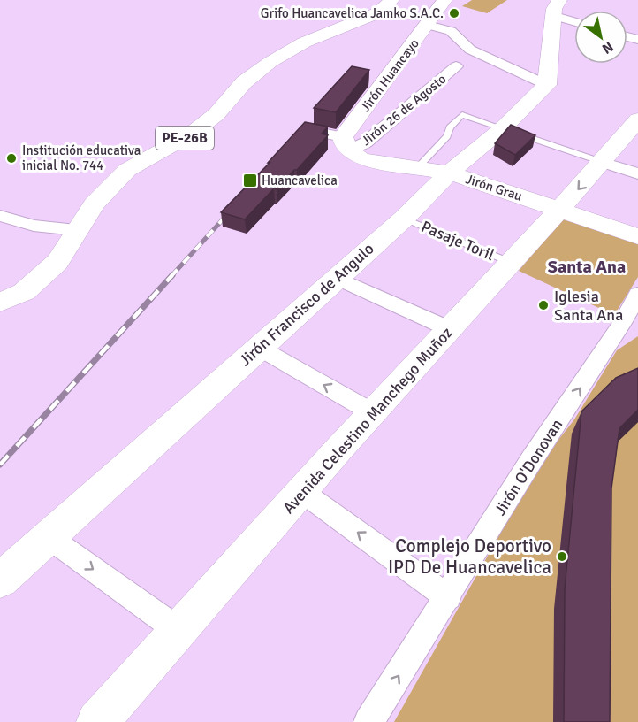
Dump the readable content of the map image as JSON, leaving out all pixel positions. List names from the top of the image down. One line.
{"streets":{"main road":["Jirón Huancayo","PE-26B","Jirón Grau","Jirón Francisco de Angulo","Avenida Celestino Manchego Muñoz"],"street":["Jirón 26 de Agosto","Jirón O'Donovan"],"lane":["Pasaje Toril"]},"crossings":[["Jirón Huancayo","Jirón 26 de Agosto"],["Jirón Huancayo","Jirón Grau"],["Jirón 26 de Agosto","Jirón Grau"],["Jirón Grau","Jirón Francisco de Angulo"],["Jirón Grau","Avenida Celestino Manchego Muñoz"],["Pasaje Toril","Jirón Francisco de Angulo"],["Pasaje Toril","Avenida Celestino Manchego Muñoz"]],"one_way":["Jirón O'Donovan"],"districts":["Santa Ana"],"places":{"other":["Grifo Huancavelica Jamko S.A.C.","Institución educativa inicial No. 744","Iglesia Santa Ana","Complejo Deportivo IPD De Huancavelica"],"transit":["Huancavelica"]},"north":"bottom right"}
